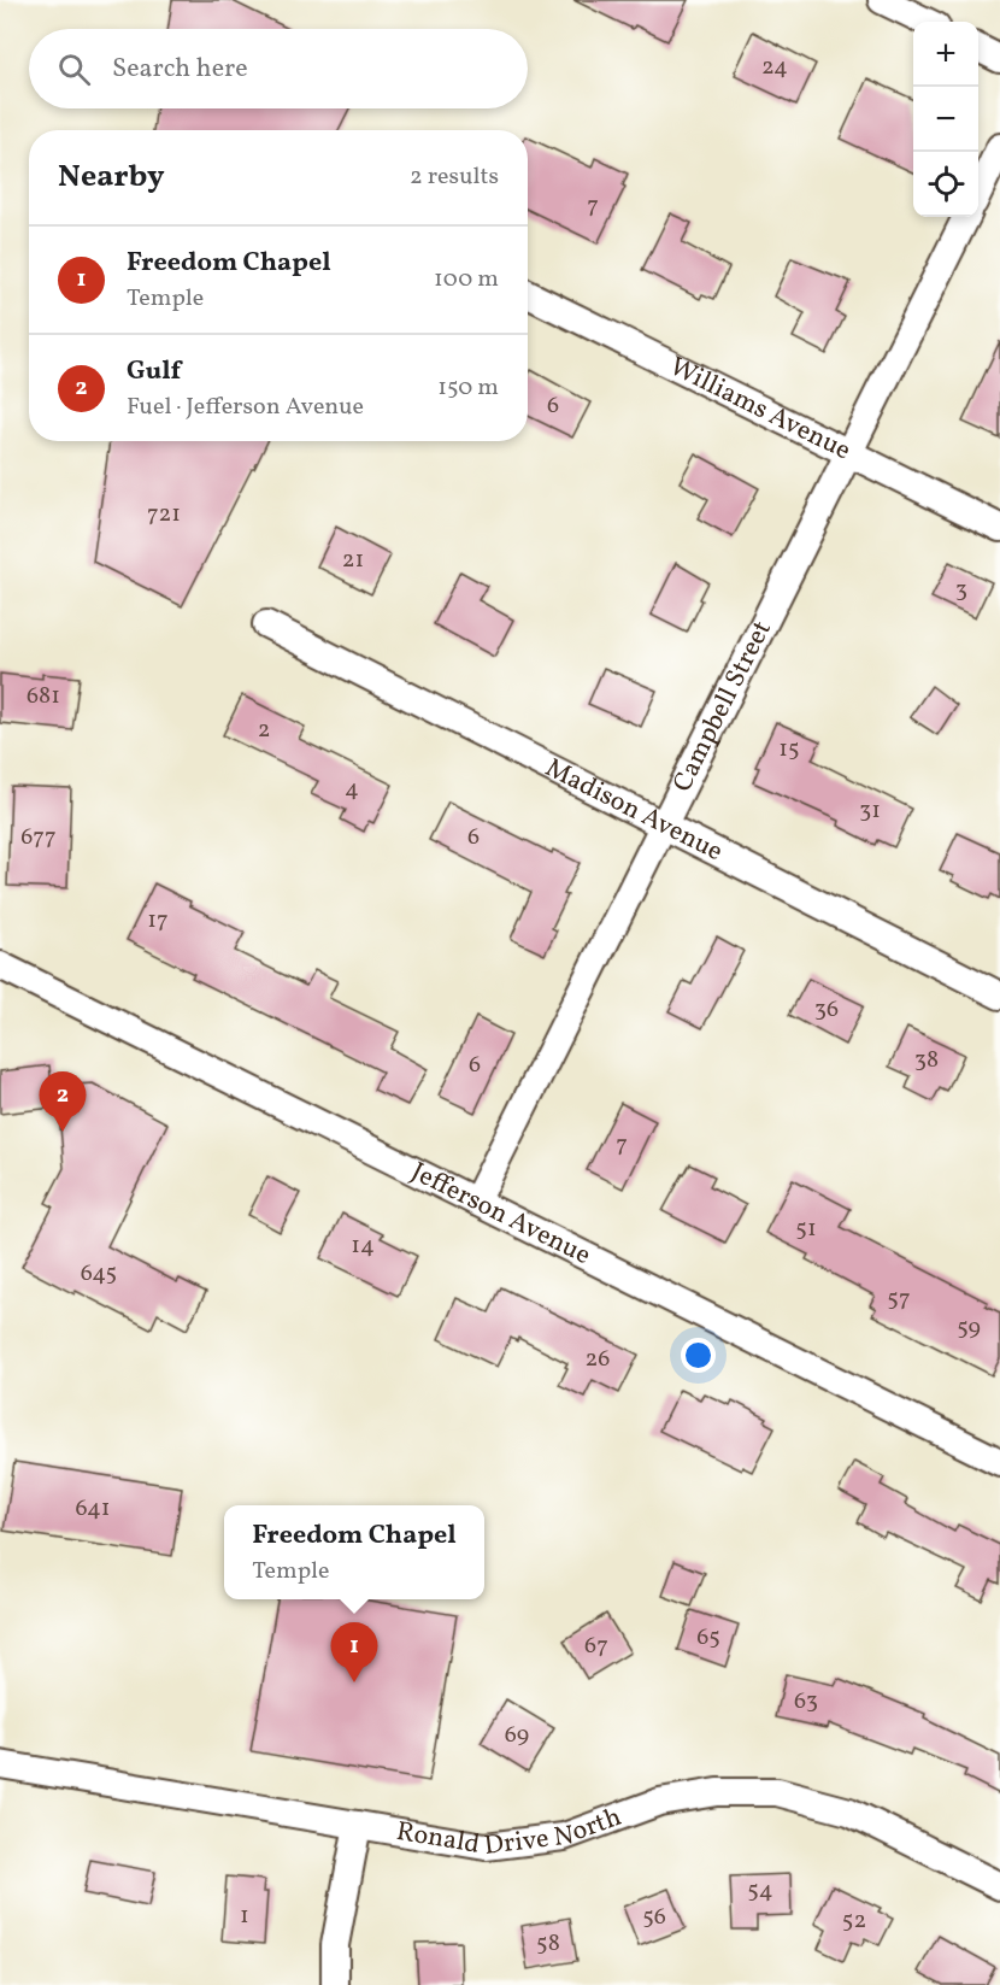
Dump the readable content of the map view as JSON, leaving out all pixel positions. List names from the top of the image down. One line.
{"streets":{"street":["Williams Avenue","Campbell Street","Madison Avenue","Jefferson Avenue","Ronald Drive North"]},"crossings":[["Williams Avenue","Campbell Street"],["Campbell Street","Madison Avenue"],["Campbell Street","Jefferson Avenue"]],"house_numbers":["24","7","6","721","21","3","681","2","15","4","31","677","6","17","36","38","6","7","51","14","645","57","59","26","641","65","67","63","69","54","1","56","52","58"],"page":{"map_buttons":["+","−"],"search":"Search here","heading":["Nearby","2 results"],"list":[{"mark":"1","name":"Freedom Chapel","note":"Temple","value":"100 m"},{"mark":"2","name":"Gulf","note":"Fuel · Jefferson Avenue","value":"150 m"}],"pins":["2","1"],"popup":["Freedom Chapel","Temple"]}}
